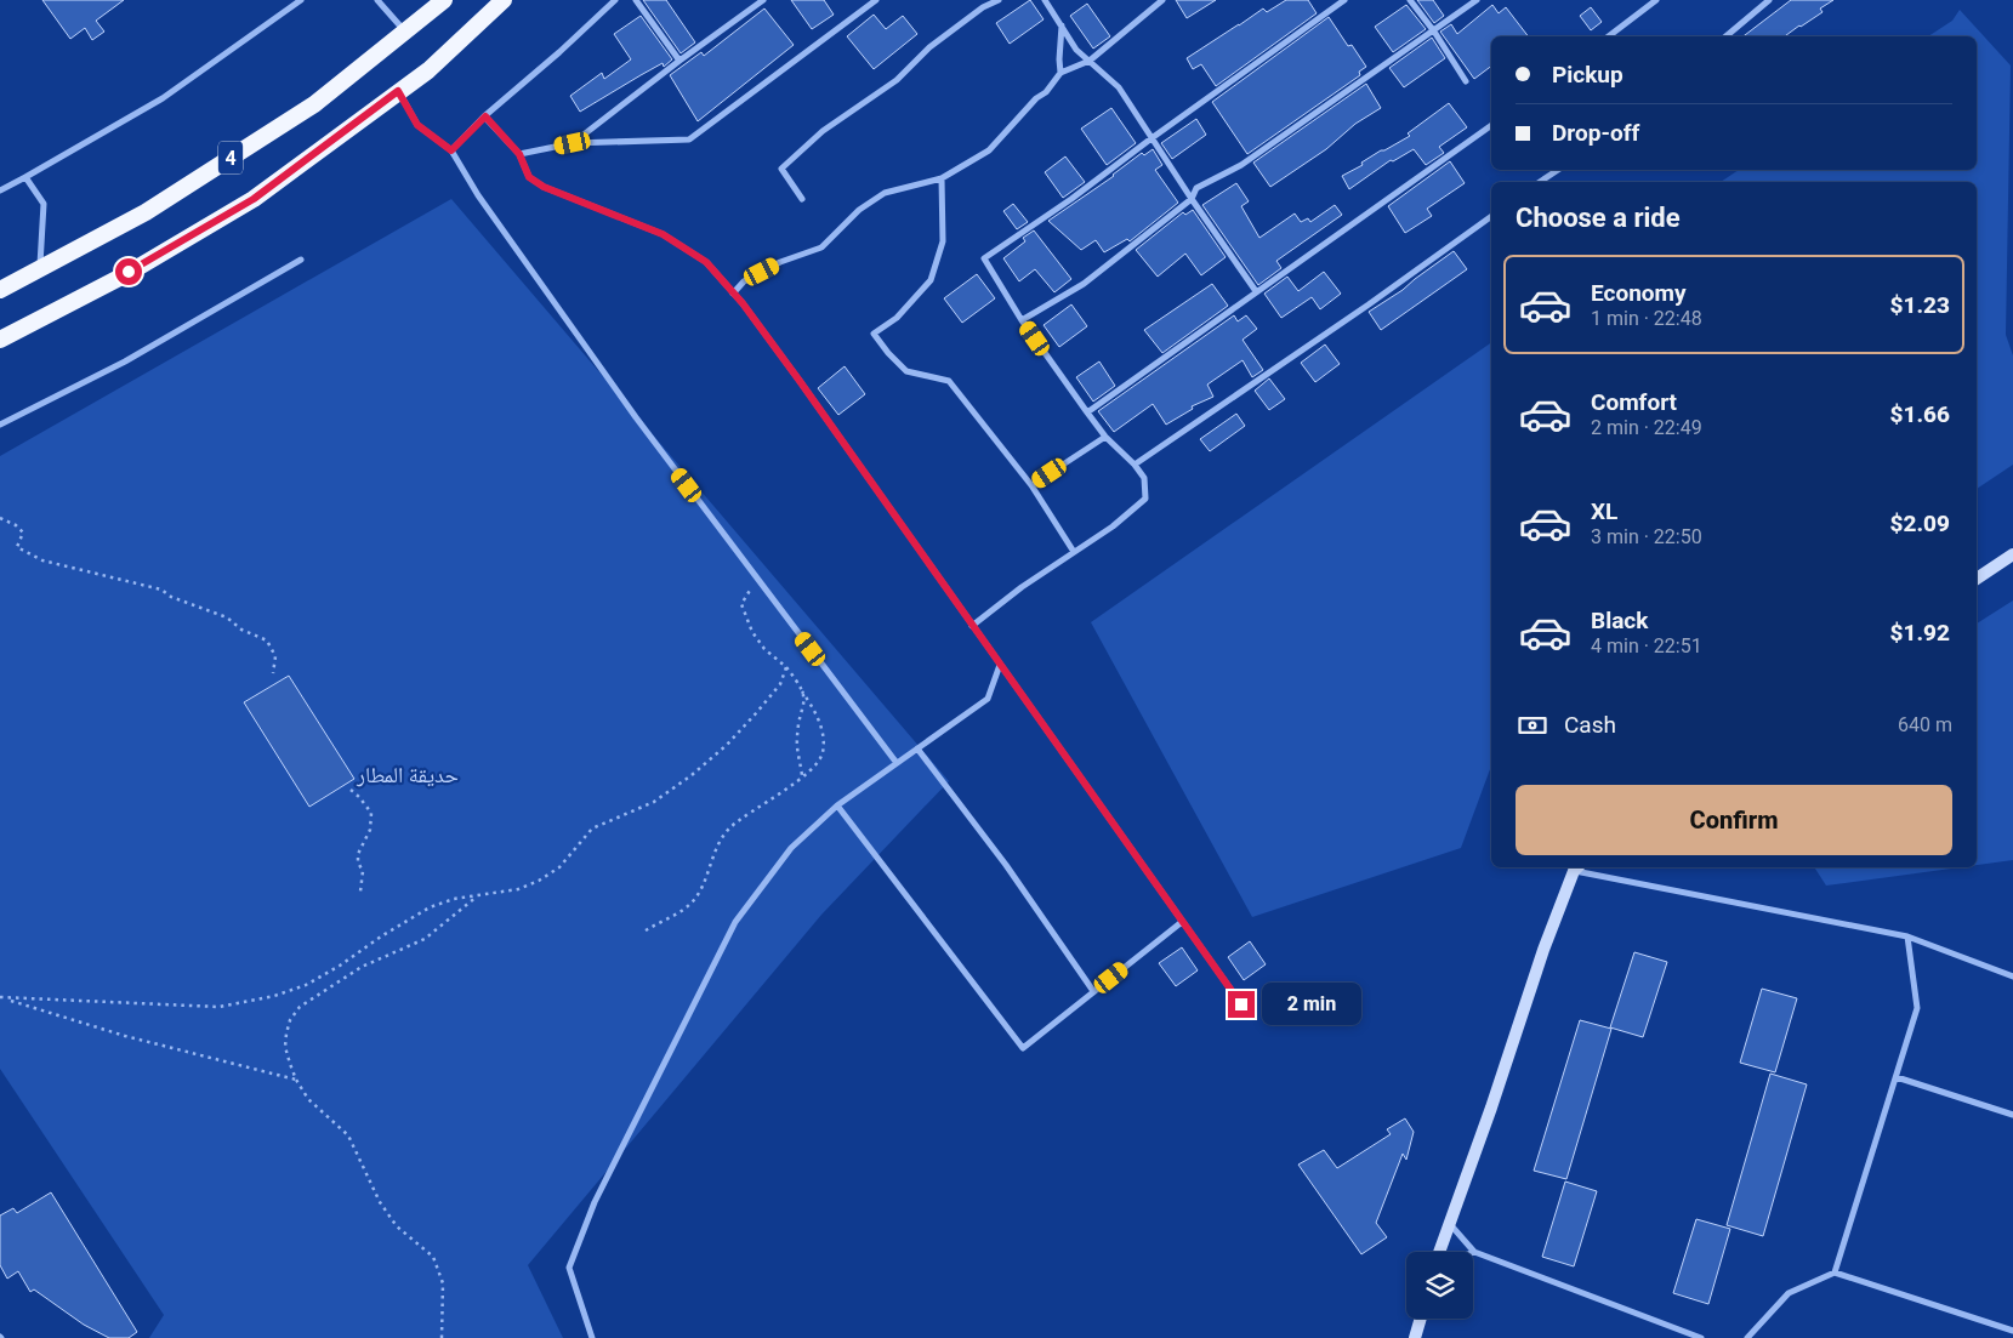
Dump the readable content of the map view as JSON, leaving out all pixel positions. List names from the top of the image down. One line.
{"streets":{"highway":["4"]},"parks":["حديقة المطار"],"page":{"banner":["Pickup","Drop-off"],"heading":"Choose a ride","list":[{"name":"Economy","note":"1 min · 22:48","value":"$1.23"},{"name":"Comfort","note":"2 min · 22:49","value":"$1.66"},{"name":"XL","note":"3 min · 22:50","value":"$2.09"},{"name":"Black","note":"4 min · 22:51","value":"$1.92"}],"pay":["Cash","640 m"],"buttons":"Confirm","bubble":"2 min"}}
